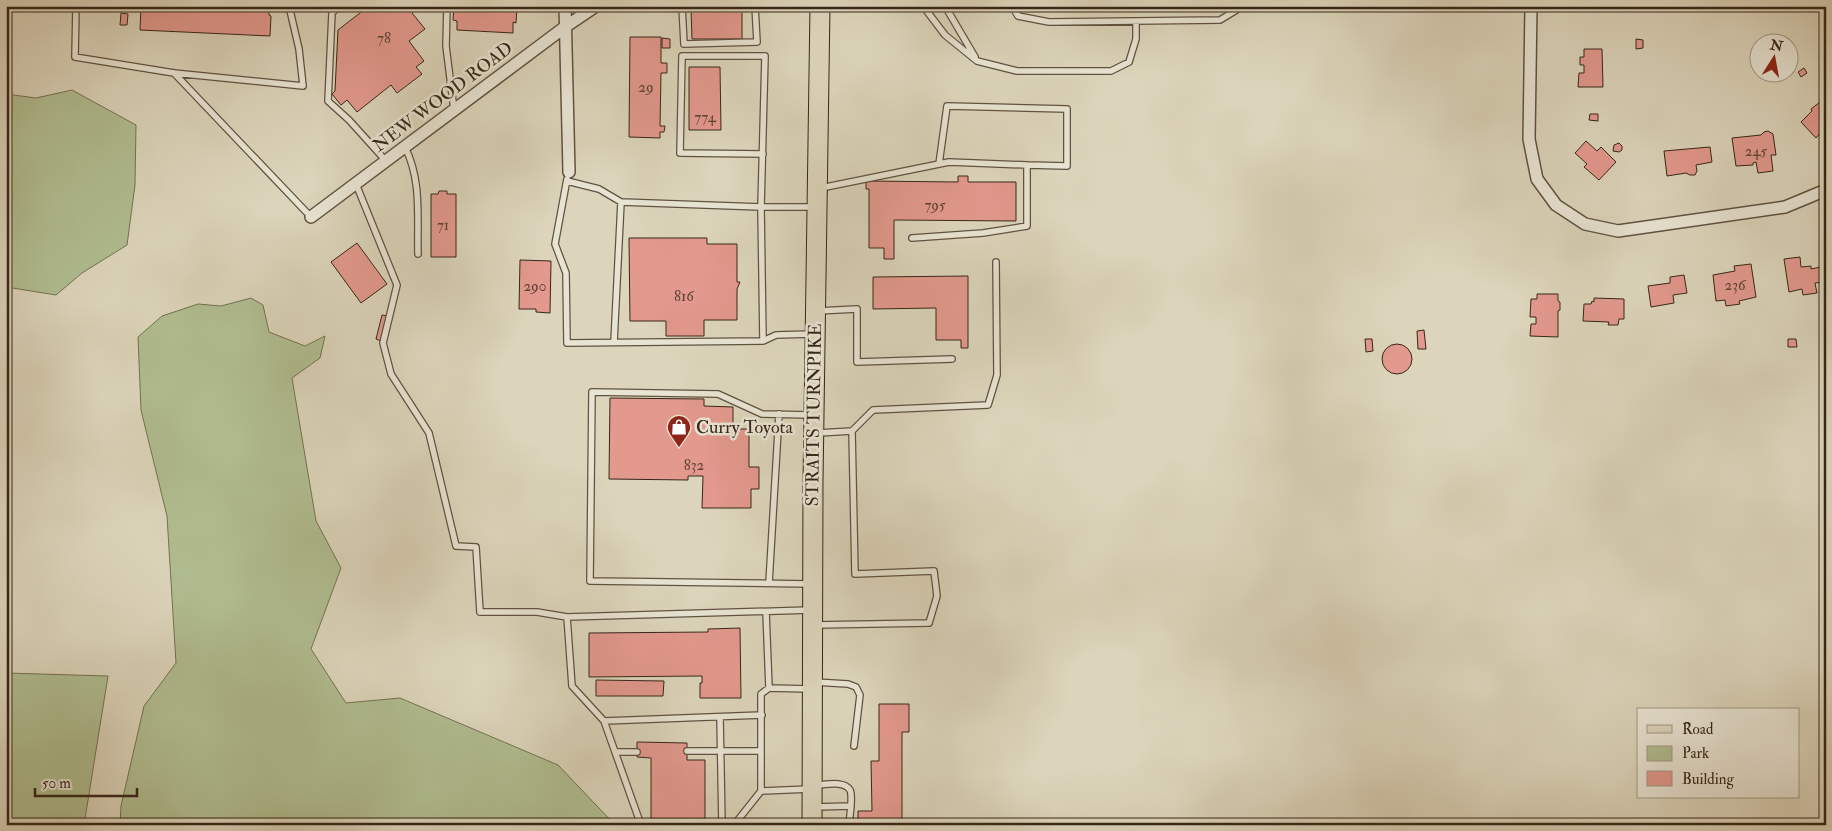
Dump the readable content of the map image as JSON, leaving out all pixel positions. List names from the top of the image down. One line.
{"streets":{"main road":["STRAITS TURNPIKE"],"street":["NEW WOOD ROAD"]},"places":{"shop":["Curry Toyota"]},"house_numbers":["78","29","774","245","795","71","236","290","816","832"],"legend":["Road","Park","Building"],"scale_bar":"50 m","north":"top"}
